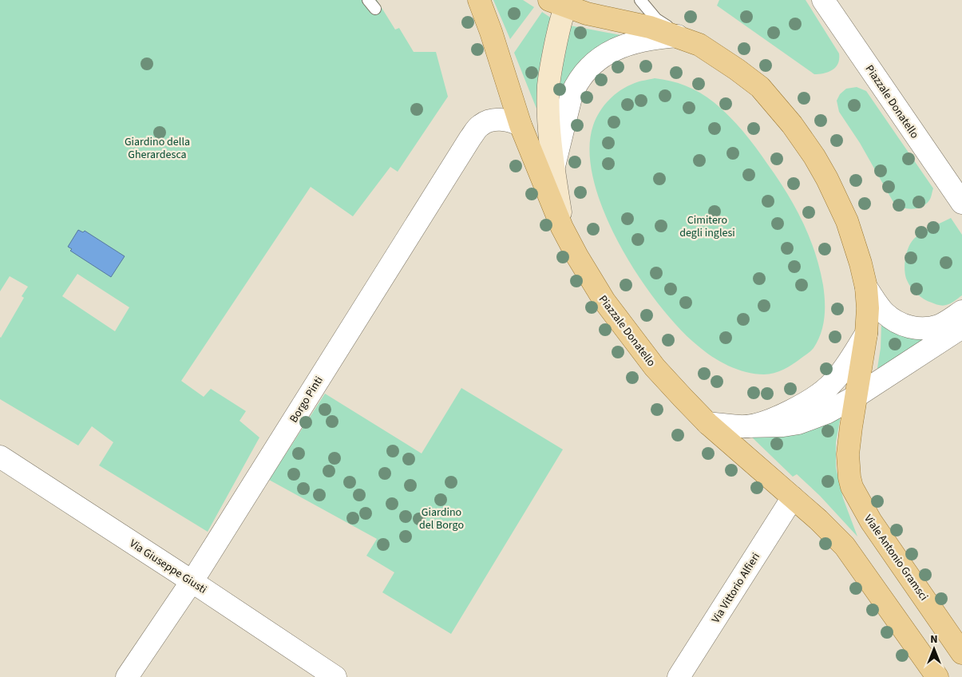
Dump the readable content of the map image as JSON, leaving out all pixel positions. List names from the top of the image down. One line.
{"streets":{"main road":["Piazzale Donatello","Viale Antonio Gramsci"],"street":["Borgo Pinti","Via Giuseppe Giusti","Via Vittorio Alfieri"]},"crossings":[["Piazzale Donatello","Borgo Pinti"],["Piazzale Donatello","Viale Antonio Gramsci"],["Piazzale Donatello","Via Vittorio Alfieri"],["Borgo Pinti","Via Giuseppe Giusti"]],"parks":["Giardino della Gherardesca","Cimitero degli inglesi","Giardino del Borgo"],"north":"top"}
